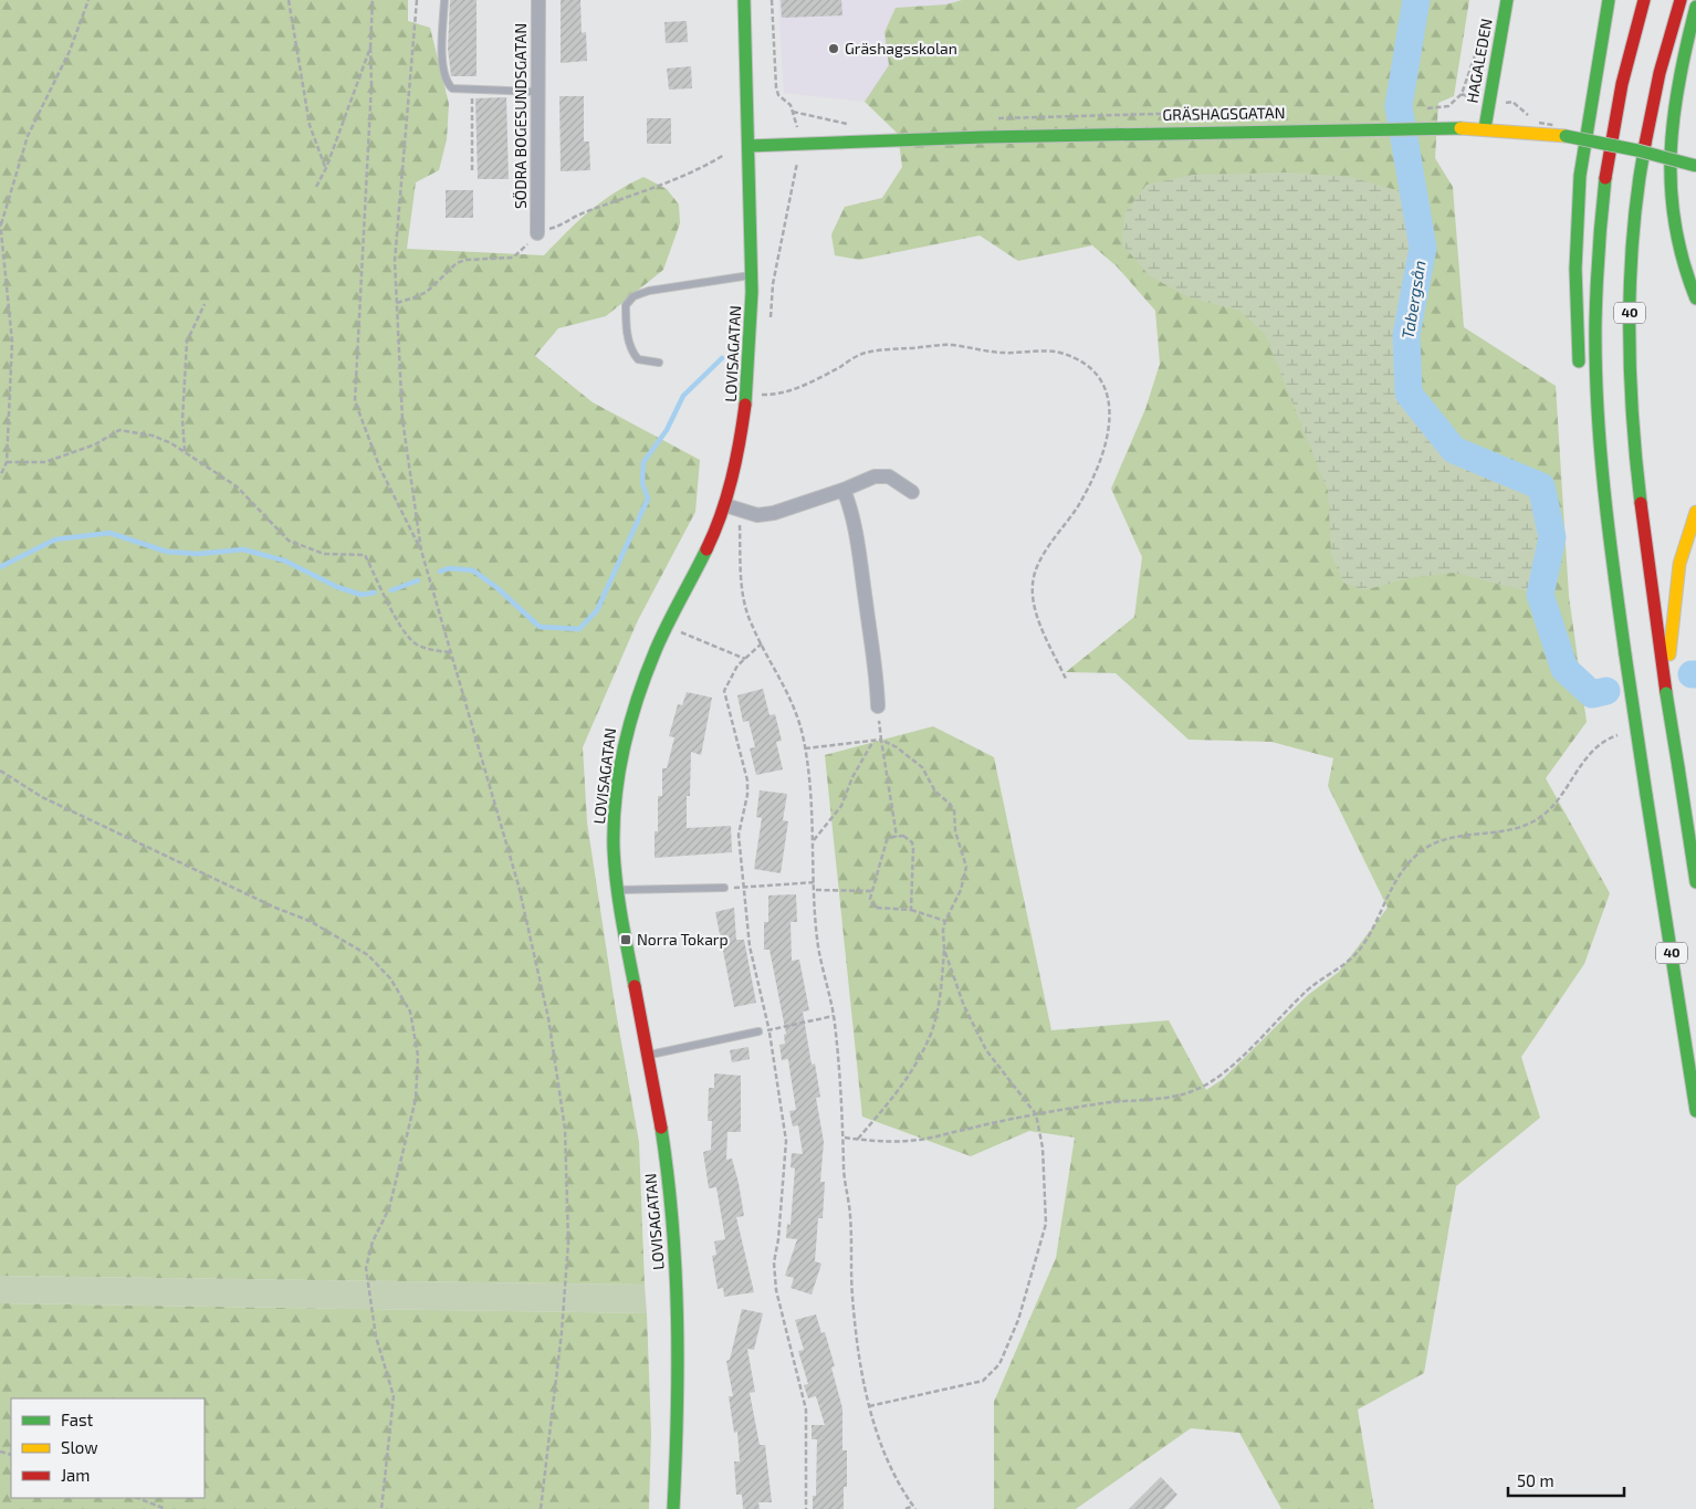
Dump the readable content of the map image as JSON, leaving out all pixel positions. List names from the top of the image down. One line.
{"streets":{"main road":["HAGALEDEN","GRÄSHAGSGATAN","40","LOVISAGATAN"],"street":["SÖDRA BOGESUNDSGATAN"]},"crossings":[["HAGALEDEN","GRÄSHAGSGATAN"],["GRÄSHAGSGATAN","LOVISAGATAN"]],"water":["Tabergsån"],"places":{"other":["Gräshagsskolan"],"transit":["Norra Tokarp"]},"legend":["Fast","Slow","Jam"],"scale_bar":"50 m"}
